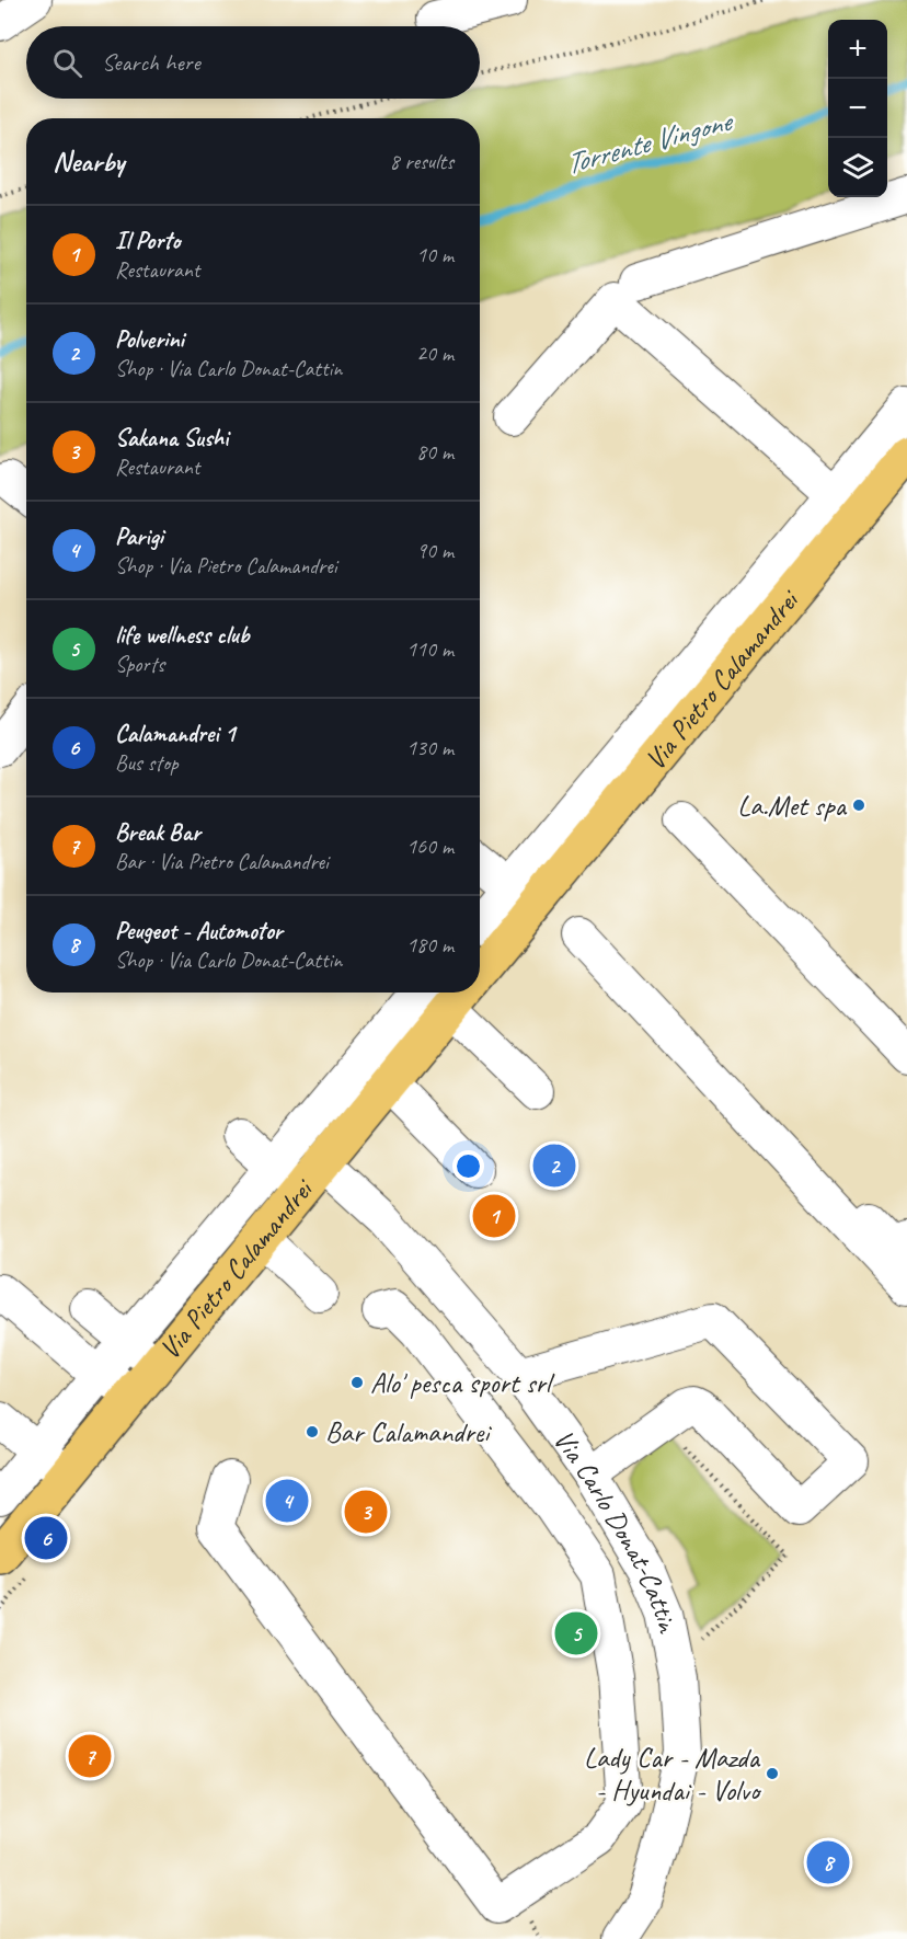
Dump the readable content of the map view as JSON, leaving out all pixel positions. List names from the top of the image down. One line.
{"streets":{"main road":["Via Pietro Calamandrei"],"street":["Via Carlo Donat-Cattin"]},"crossings":[["Via Pietro Calamandrei","Via Carlo Donat-Cattin"]],"water":["Torrente Vingone"],"places":["La.Met spa","Alo' pesca sport srl","Bar Calamandrei","Lady Car - Mazda - Hyundai - Volvo"],"page":{"map_buttons":["+","−"],"search":"Search here","heading":["Nearby","8 results"],"list":[{"mark":"1","name":"Il Porto","note":"Restaurant","value":"10 m"},{"mark":"2","name":"Polverini","note":"Shop · Via Carlo Donat-Cattin","value":"20 m"},{"mark":"3","name":"Sakana Sushi","note":"Restaurant","value":"80 m"},{"mark":"4","name":"Parigi","note":"Shop · Via Pietro Calamandrei","value":"90 m"},{"mark":"5","name":"life wellness club","note":"Sports","value":"110 m"},{"mark":"6","name":"Calamandrei 1","note":"Bus stop","value":"130 m"},{"mark":"7","name":"Break Bar","note":"Bar · Via Pietro Calamandrei","value":"160 m"},{"mark":"8","name":"Peugeot - Automotor","note":"Shop · Via Carlo Donat-Cattin","value":"180 m"}],"pins":["2","1","4","3","6","5","7","8"]}}
